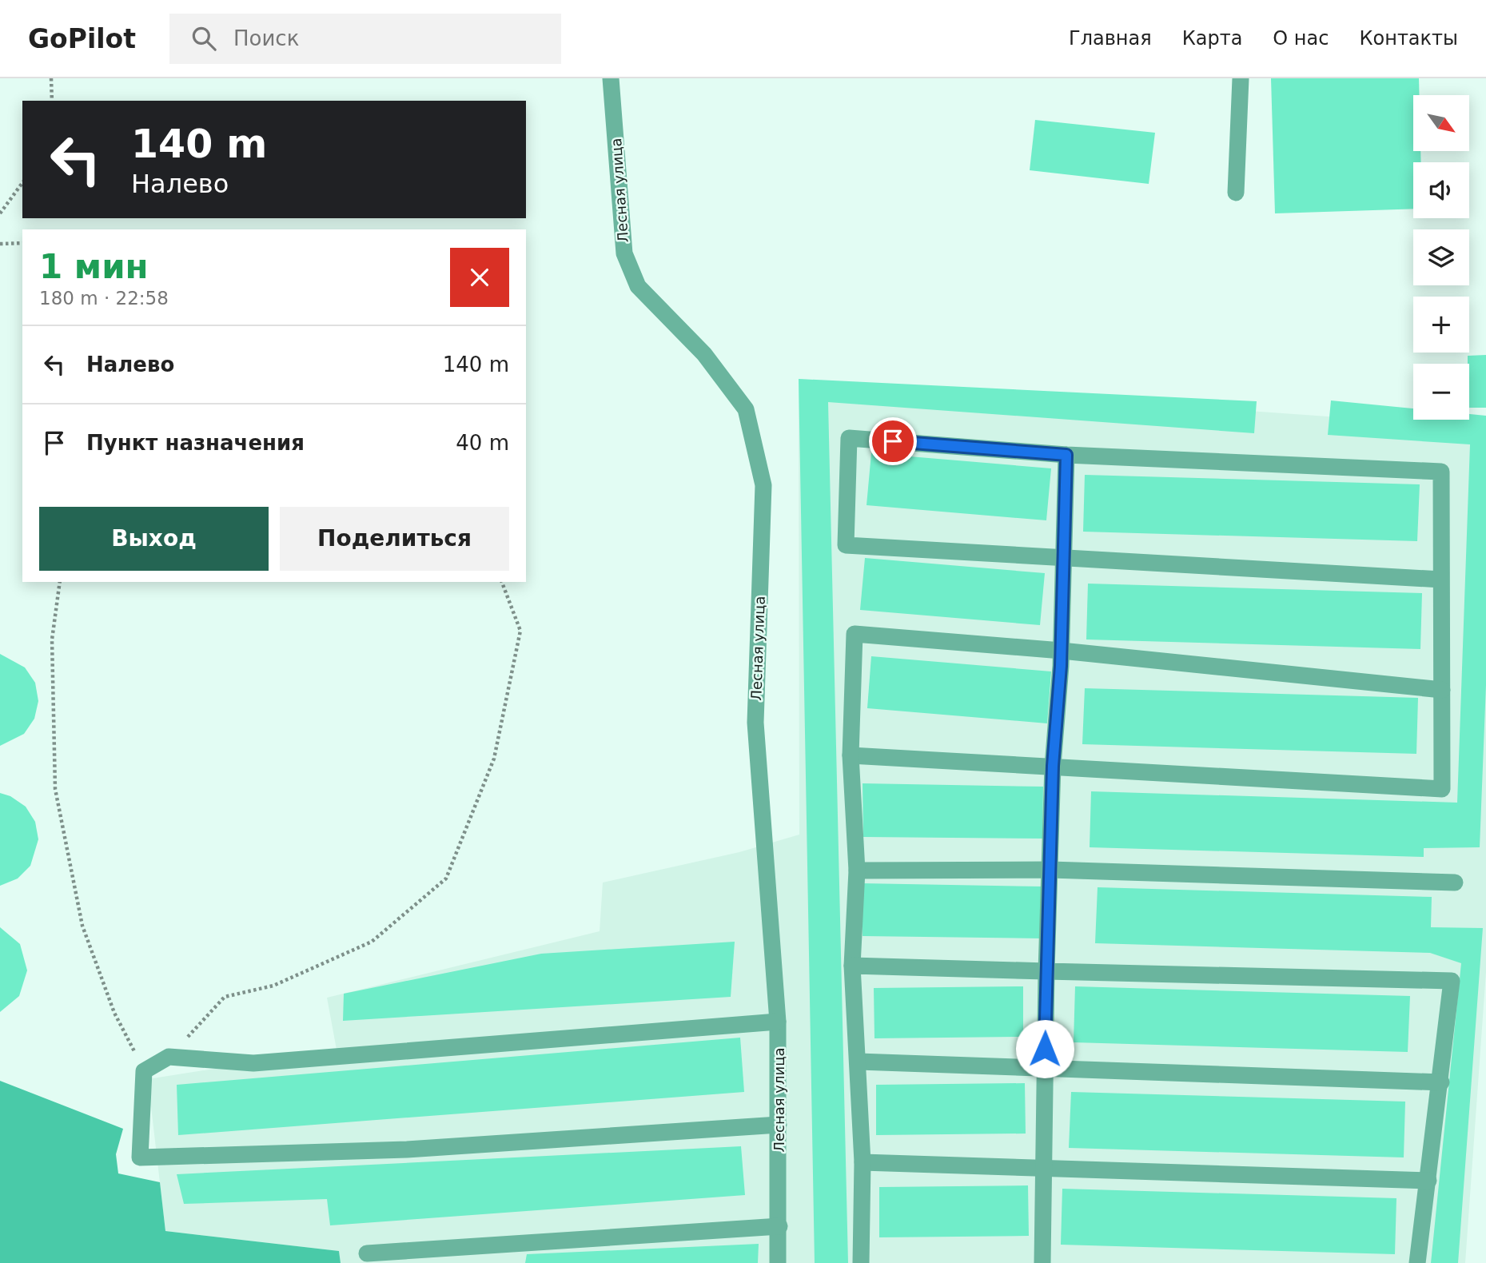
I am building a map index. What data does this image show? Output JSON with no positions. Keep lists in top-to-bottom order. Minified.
{"streets":{"lane":["Лесная улица"]},"north":"bottom right","page":{"header":"GoPilot","search":"Поиск","nav":["Главная","Карта","О нас","Контакты"],"map_buttons":["+","−"],"turn":["140 m","Налево"],"heading":["1 мин","180 m · 22:58"],"list":[{"name":"Налево","value":"140 m"},{"name":"Пункт назначения","value":"40 m"}],"buttons":["Выход","Поделиться"]}}
